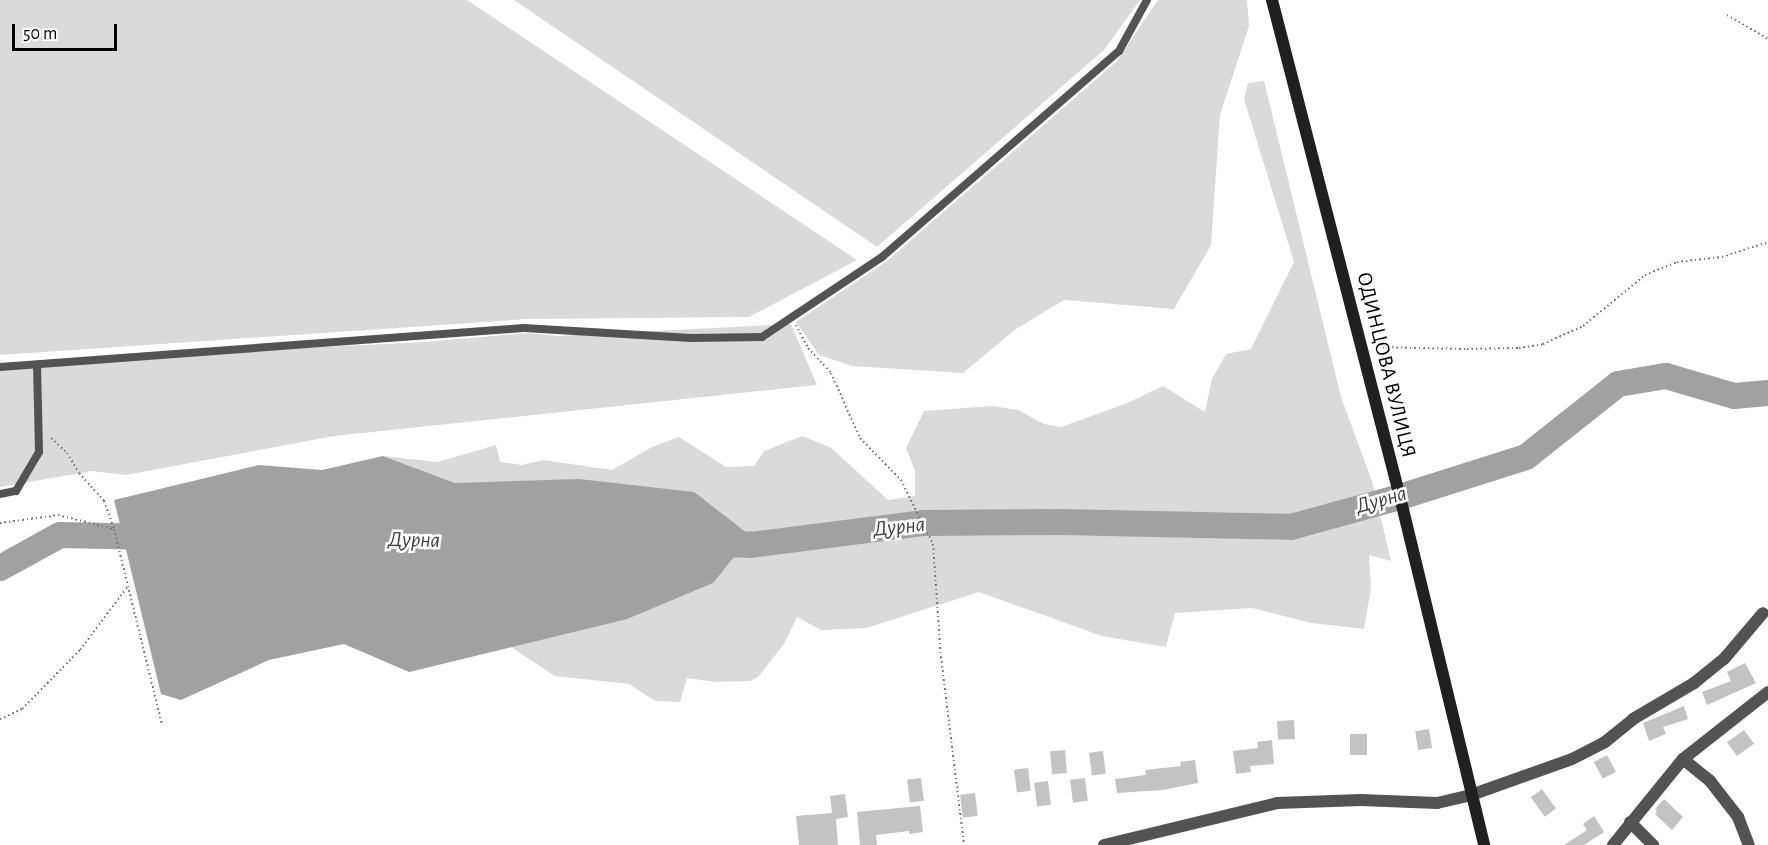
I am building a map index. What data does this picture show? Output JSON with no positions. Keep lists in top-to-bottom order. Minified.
{"streets":{"main road":["ОДИНЦОВА ВУЛИЦЯ"]},"water":["Дурна"],"scale_bar":"50 m"}
